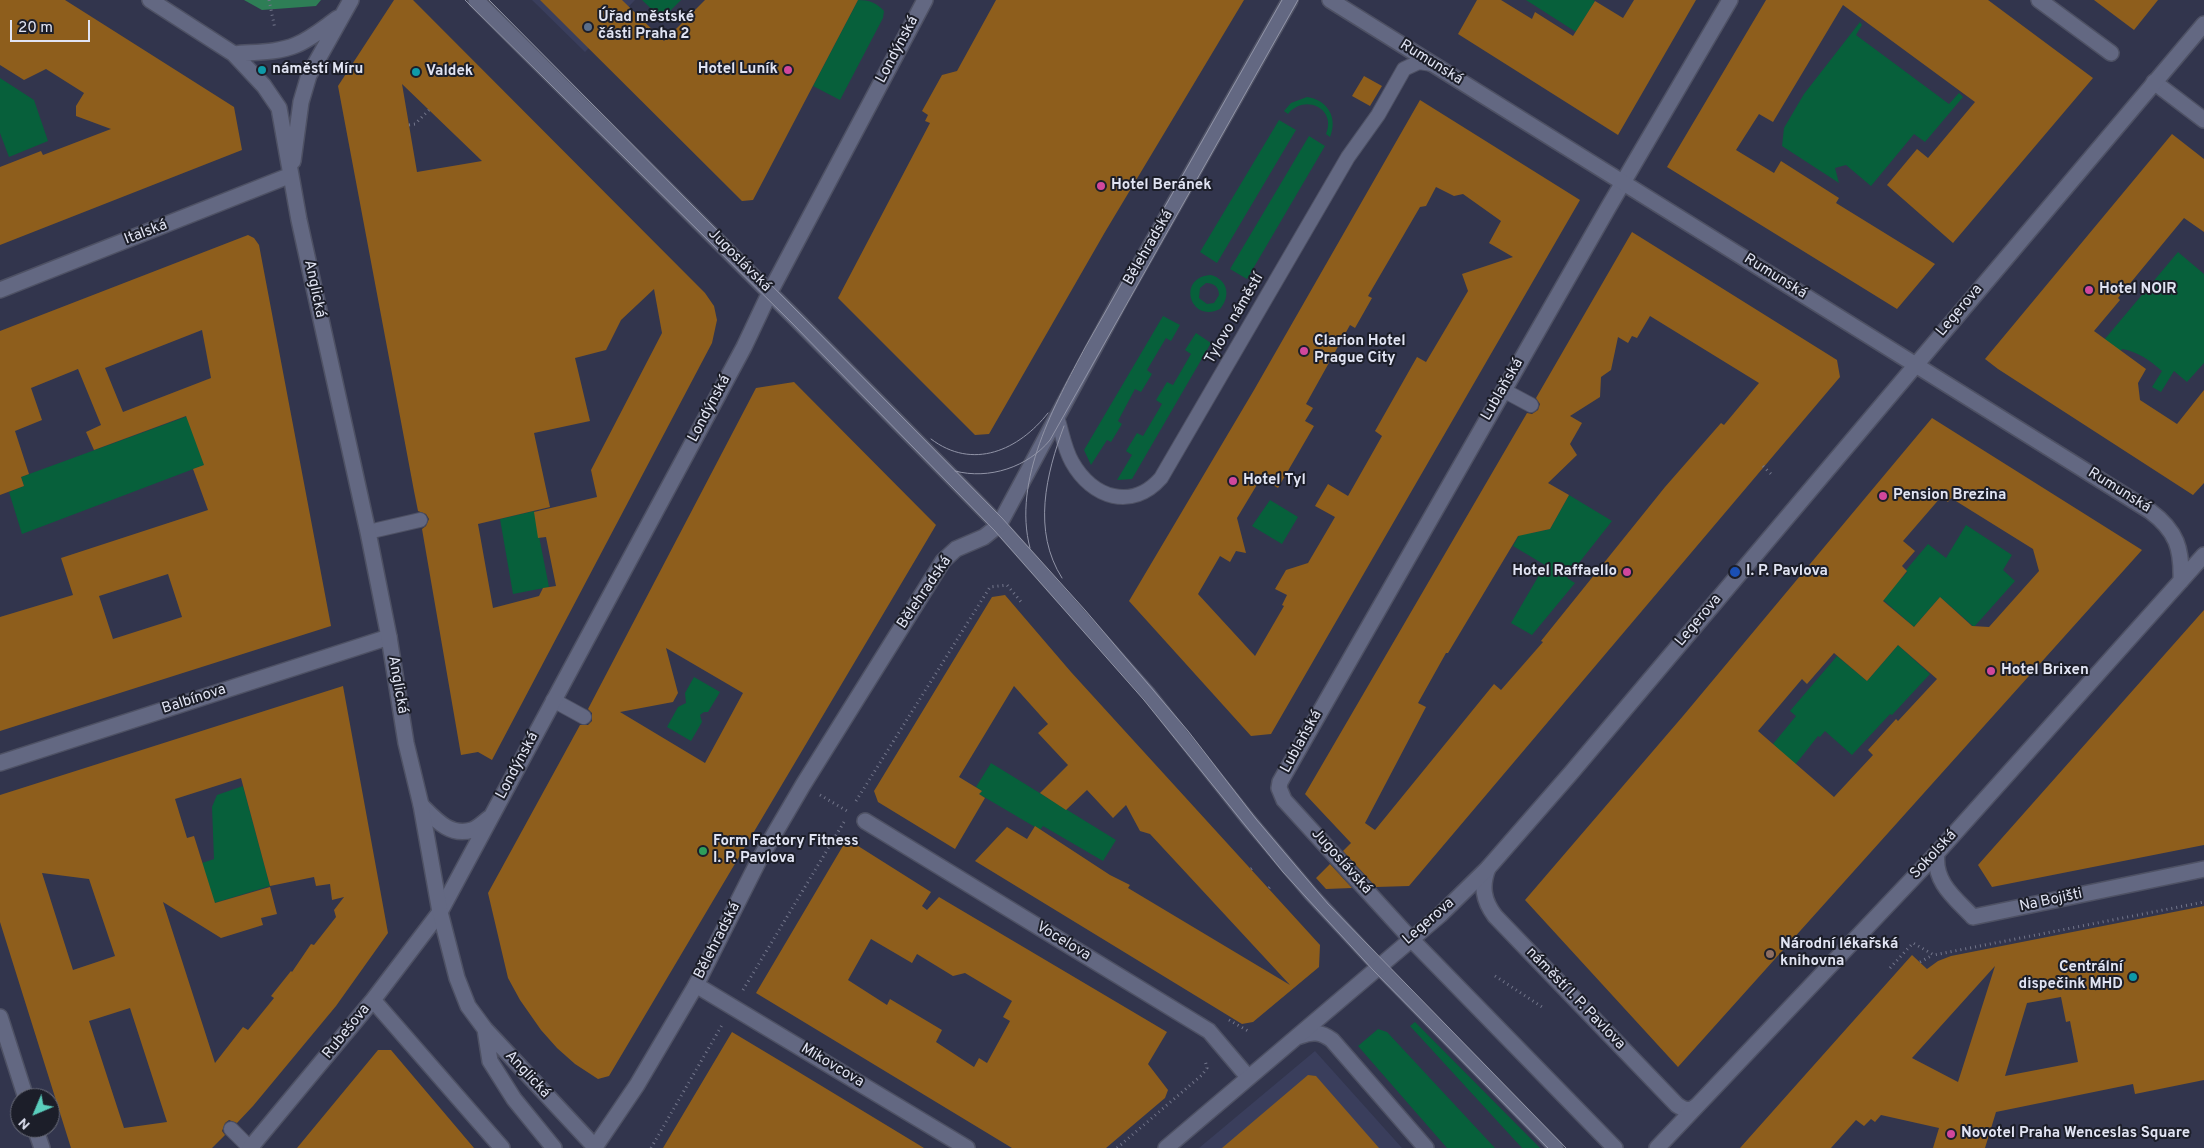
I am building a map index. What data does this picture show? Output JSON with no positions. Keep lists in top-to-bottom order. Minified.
{"streets":{"street":["Londýnská","Rumunská","Italská","Bělehradská","Jugoslávská","Anglická","Legerova","Lublaňská","Balbínova","Sokolská","Na Bojišti","Vocelova","náměstí I. P. Pavlova","Rubešova","Mikovcova"],"lane":["Tylovo náměstí"]},"crossings":[["Londýnská","Jugoslávská"],["Londýnská","Anglická"],["Londýnská","Rubešova"],["Rumunská","Legerova"],["Rumunská","Tylovo náměstí"],["Rumunská","Lublaňská"],["Rumunská","Sokolská"],["Italská","Anglická"],["Bělehradská","Jugoslávská"],["Bělehradská","Anglická"],["Bělehradská","Tylovo náměstí"],["Bělehradská","Mikovcova"],["Jugoslávská","Legerova"],["Jugoslávská","Lublaňská"],["Anglická","Balbínova"],["Anglická","Rubešova"],["Legerova","Vocelova"],["Legerova","náměstí I. P. Pavlova"],["Sokolská","Na Bojišti"],["Sokolská","náměstí I. P. Pavlova"]],"places":["Úřad městské části Praha 2","náměstí Míru","Hotel Luník","Valdek","Hotel Beránek","Hotel NOIR","Clarion Hotel Prague City","Hotel Tyl","Pension Brezina","Hotel Raffaello","I. P. Pavlova","Hotel Brixen","Form Factory Fitness I. P. Pavlova","Národní lékařská knihovna","Centrální dispečink MHD","Novotel Praha Wenceslas Square"],"scale_bar":"20 m","north":"bottom left"}
